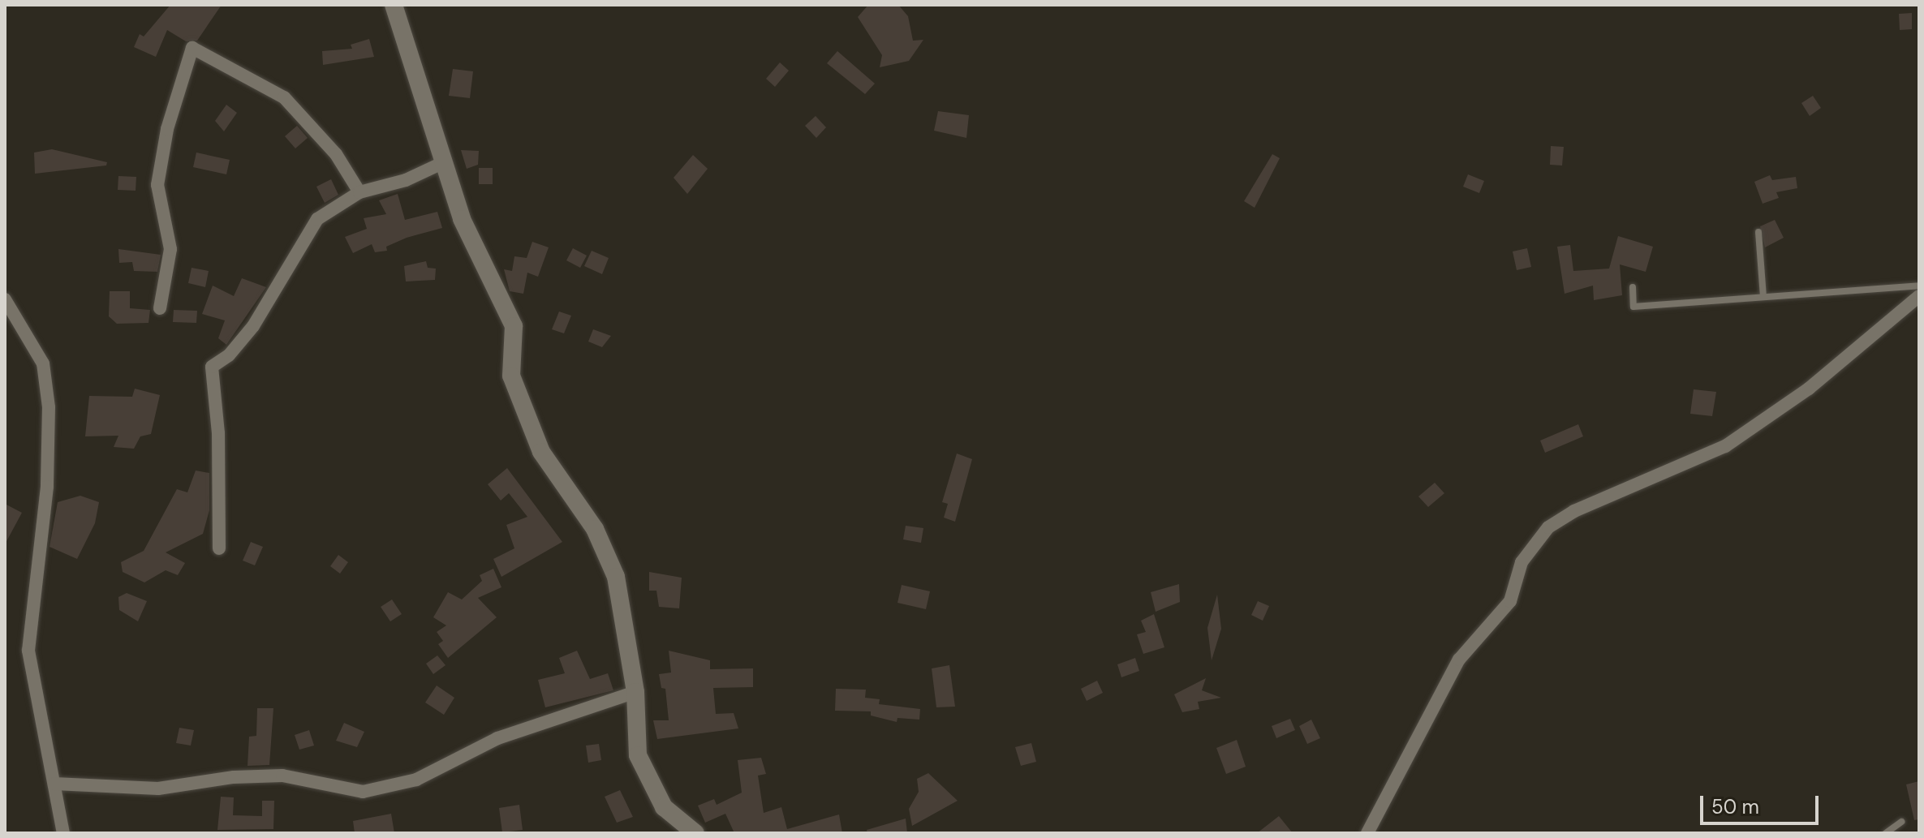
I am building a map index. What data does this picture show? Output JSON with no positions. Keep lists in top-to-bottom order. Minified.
{"scale_bar":"50 m"}
